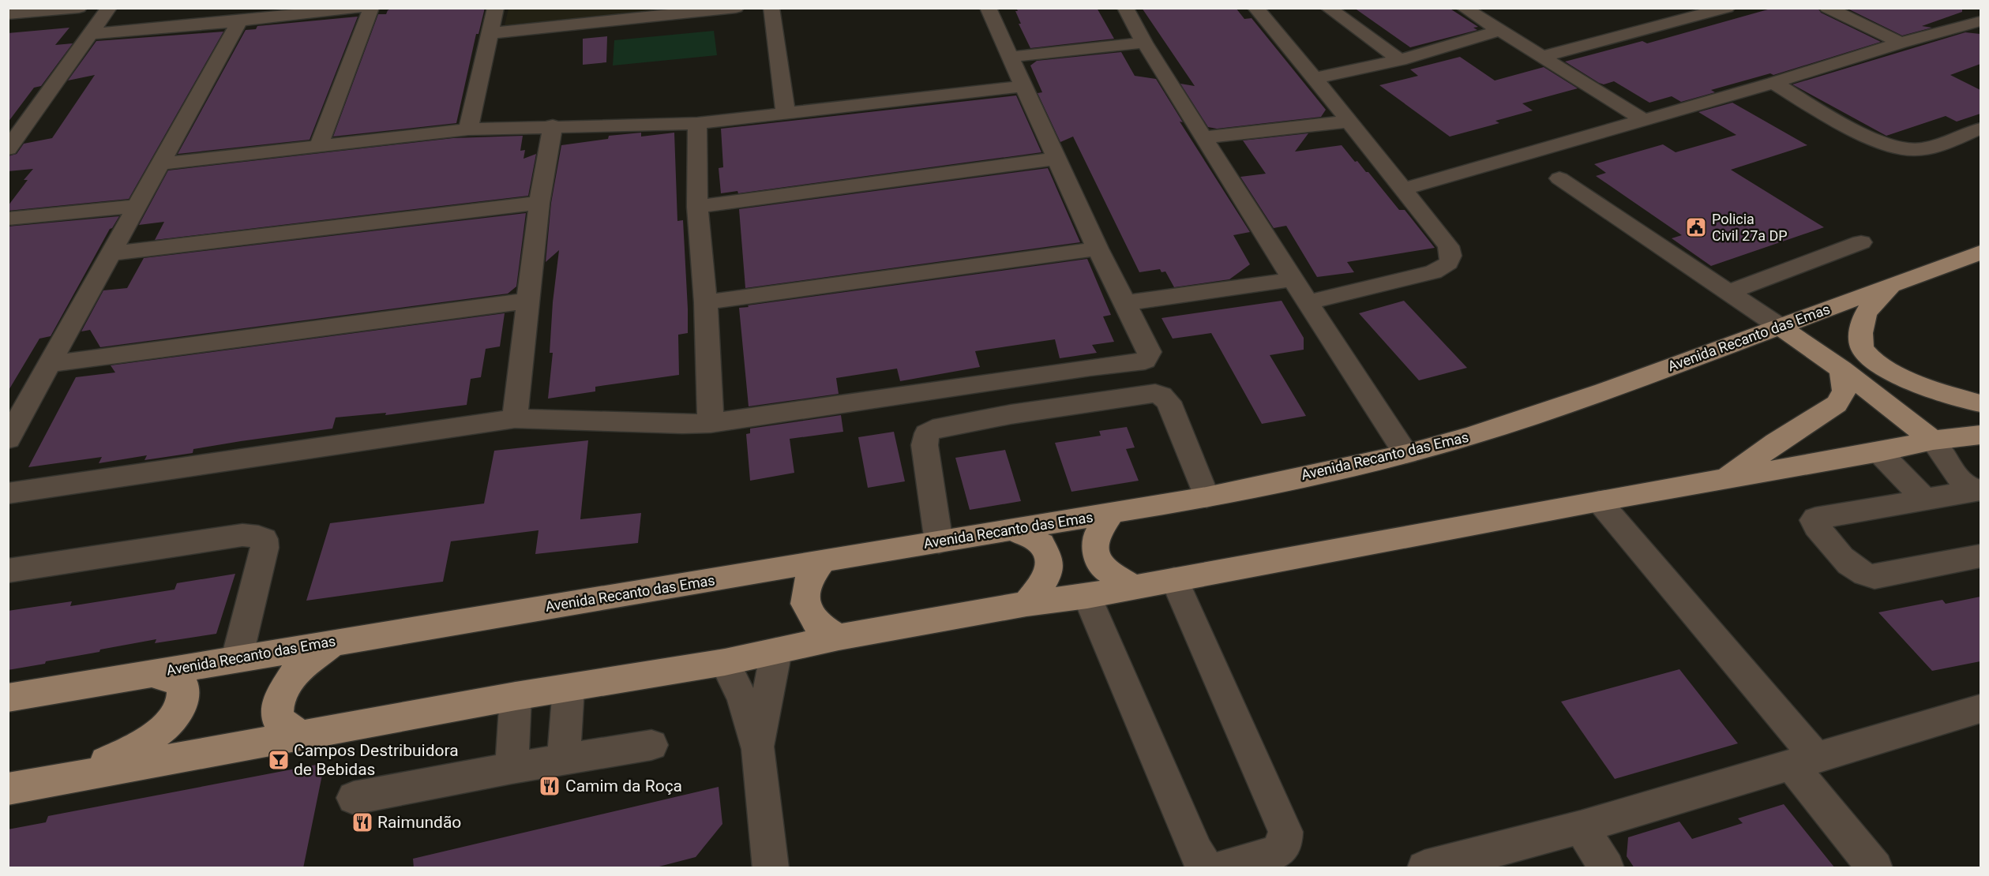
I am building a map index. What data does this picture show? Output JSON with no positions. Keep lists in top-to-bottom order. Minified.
{"streets":{"main road":["Avenida Recanto das Emas"]},"places":{"public building":["Policia Civil 27a DP"],"bar":["Campos Destribuidora de Bebidas"],"restaurant":["Camim da Roça","Raimundão"]}}
